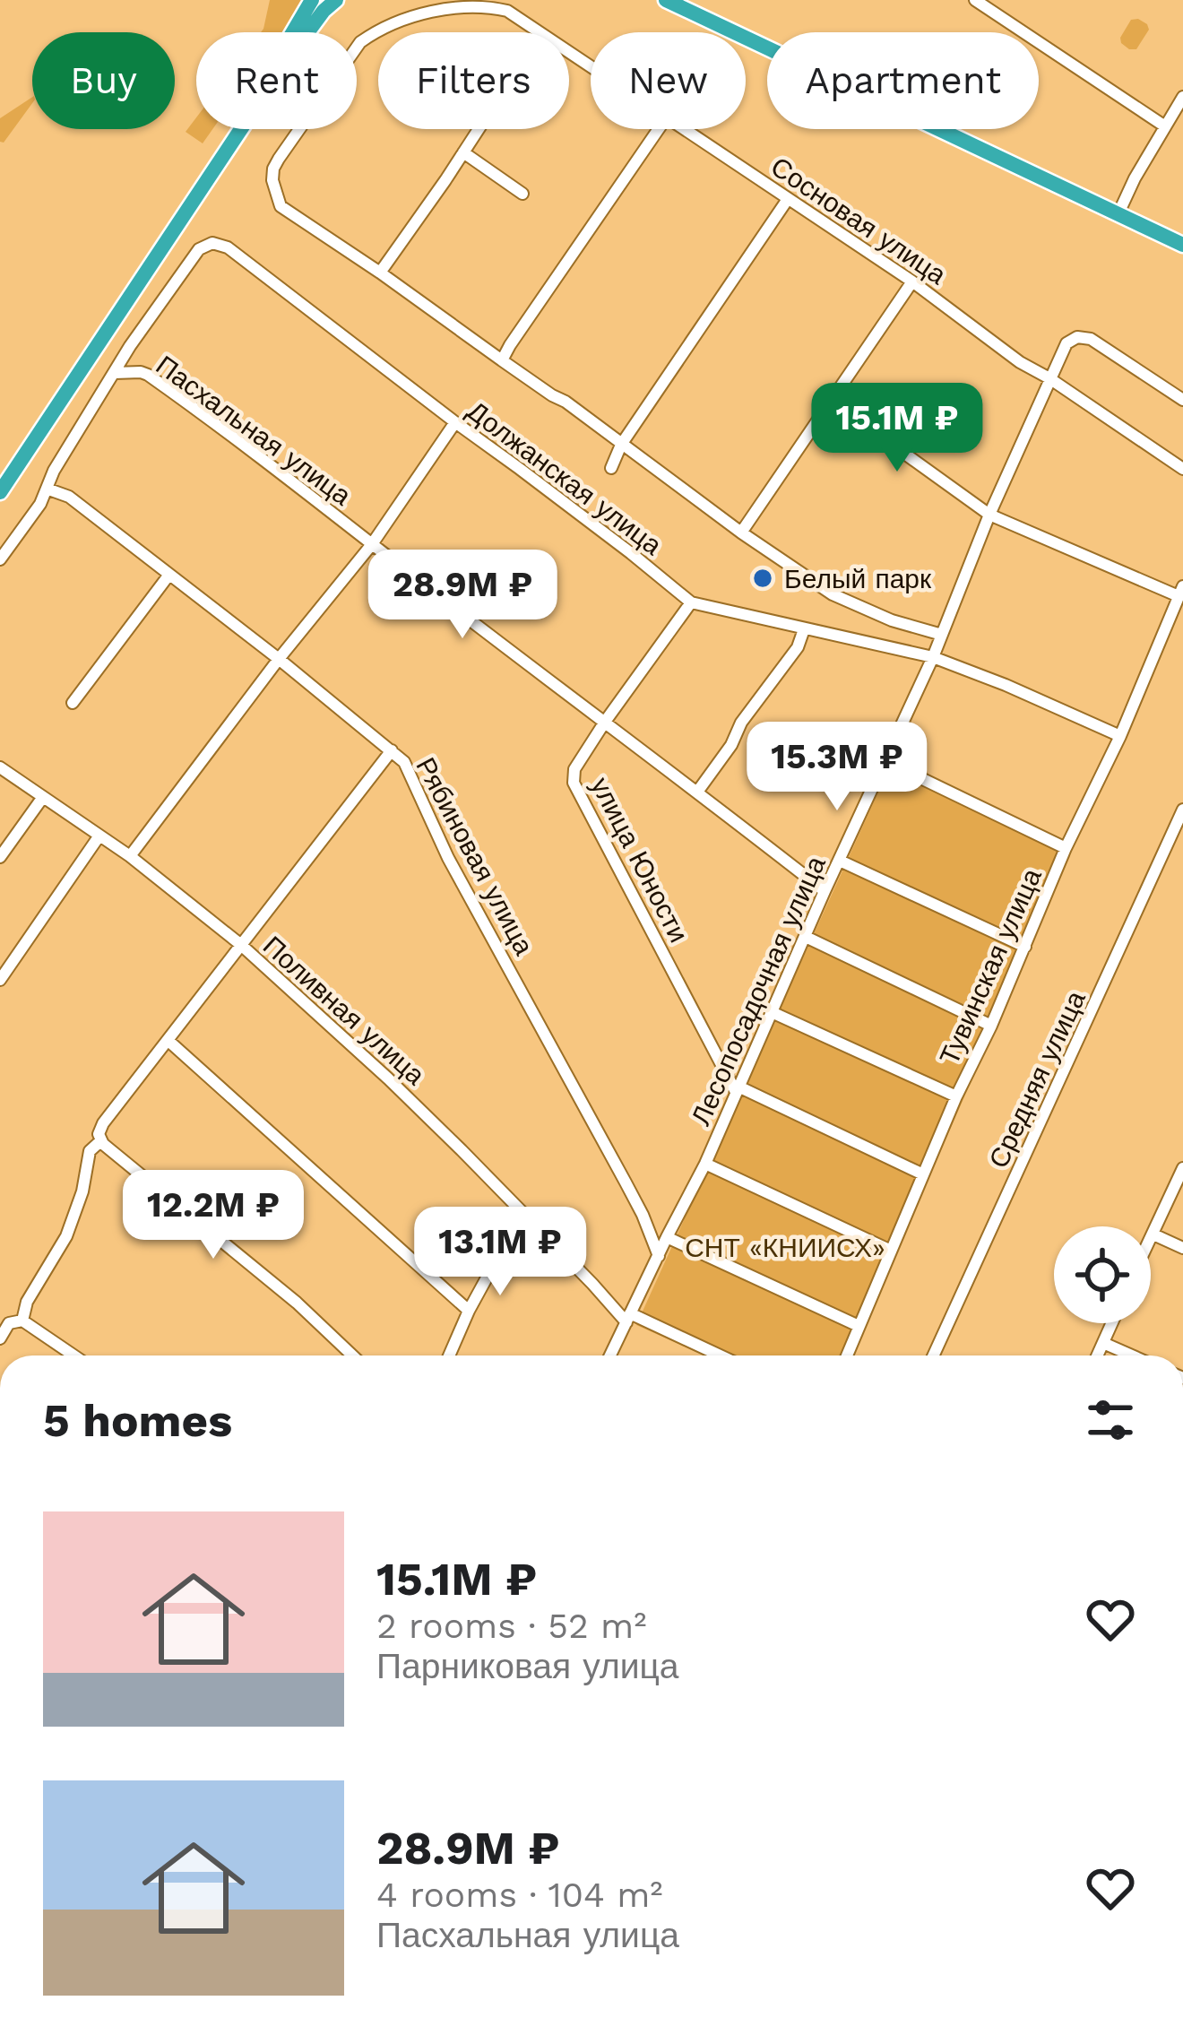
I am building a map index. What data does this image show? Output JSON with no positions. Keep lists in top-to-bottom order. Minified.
{"streets":{"street":["Сосновая улица","Пасхальная улица","Должанская улица","Рябиновая улица","улица Юности","Тувинская улица","Лесопосадочная улица","Поливная улица","Средняя улица"]},"crossings":[["Сосновая улица","Должанская улица"],["Сосновая улица","Лесопосадочная улица"],["Пасхальная улица","Должанская улица"],["Пасхальная улица","улица Юности"],["Пасхальная улица","Лесопосадочная улица"],["Должанская улица","улица Юности"],["Должанская улица","Тувинская улица"],["Должанская улица","Лесопосадочная улица"],["Рябиновая улица","Лесопосадочная улица"],["улица Юности","Лесопосадочная улица"],["Лесопосадочная улица","Поливная улица"]],"parks":["СНТ «КНИИСХ»"],"places":["Белый парк"],"page":{"chip":["Buy","Rent","Filters","New","Apartment"],"price":["15.1M ₽","28.9M ₽","15.3M ₽","12.2M ₽","13.1M ₽"],"heading":"5 homes","list":[{"name":"15.1M ₽","note":"2 rooms · 52 m² · Парниковая улица"},{"name":"28.9M ₽","note":"4 rooms · 104 m² · Пасхальная улица"}]}}
